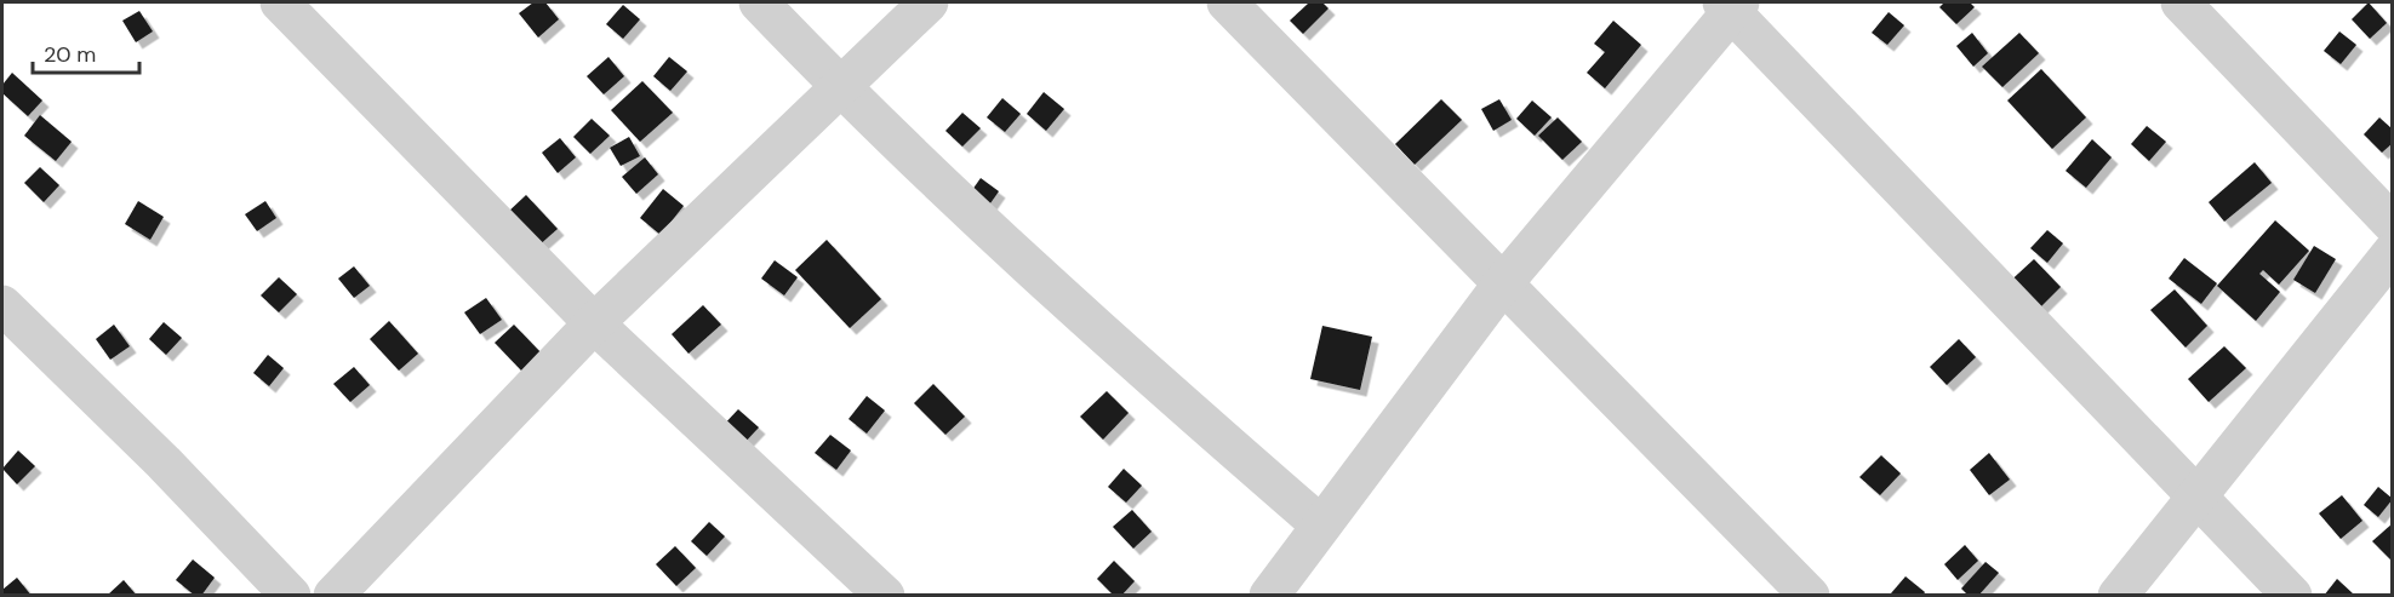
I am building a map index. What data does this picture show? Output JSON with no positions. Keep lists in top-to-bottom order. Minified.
{"scale_bar":"20 m"}
